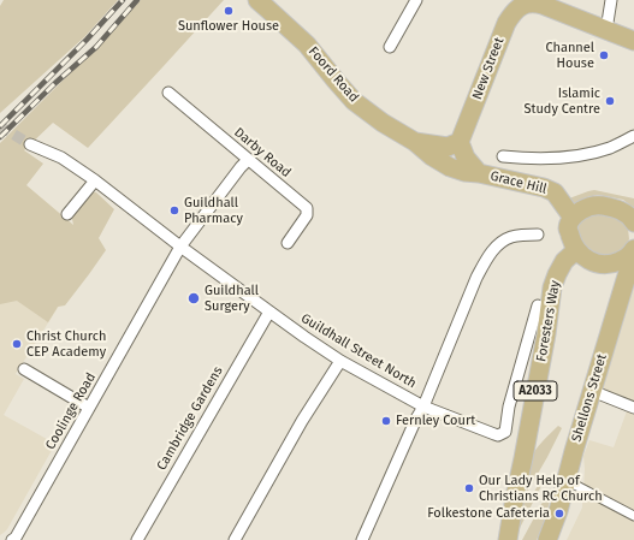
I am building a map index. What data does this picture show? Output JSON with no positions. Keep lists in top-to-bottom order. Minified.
{"streets":{"main road":["New Street","Foord Road","Grace Hill","Foresters Way","A2033","Shellons Street"],"street":["Darby Road","Guildhall Street North","Coolinge Road","Cambridge Gardens"]},"crossings":[["Foord Road","Grace Hill"],["Darby Road","Coolinge Road"],["Guildhall Street North","Coolinge Road"],["Guildhall Street North","Cambridge Gardens"]],"places":["Sunflower House","Channel House","Islamic Study Centre","Guildhall Pharmacy","Guildhall Surgery","Christ Church CEP Academy","Fernley Court","Our Lady Help of Christians RC Church","Folkestone Cafeteria"]}
